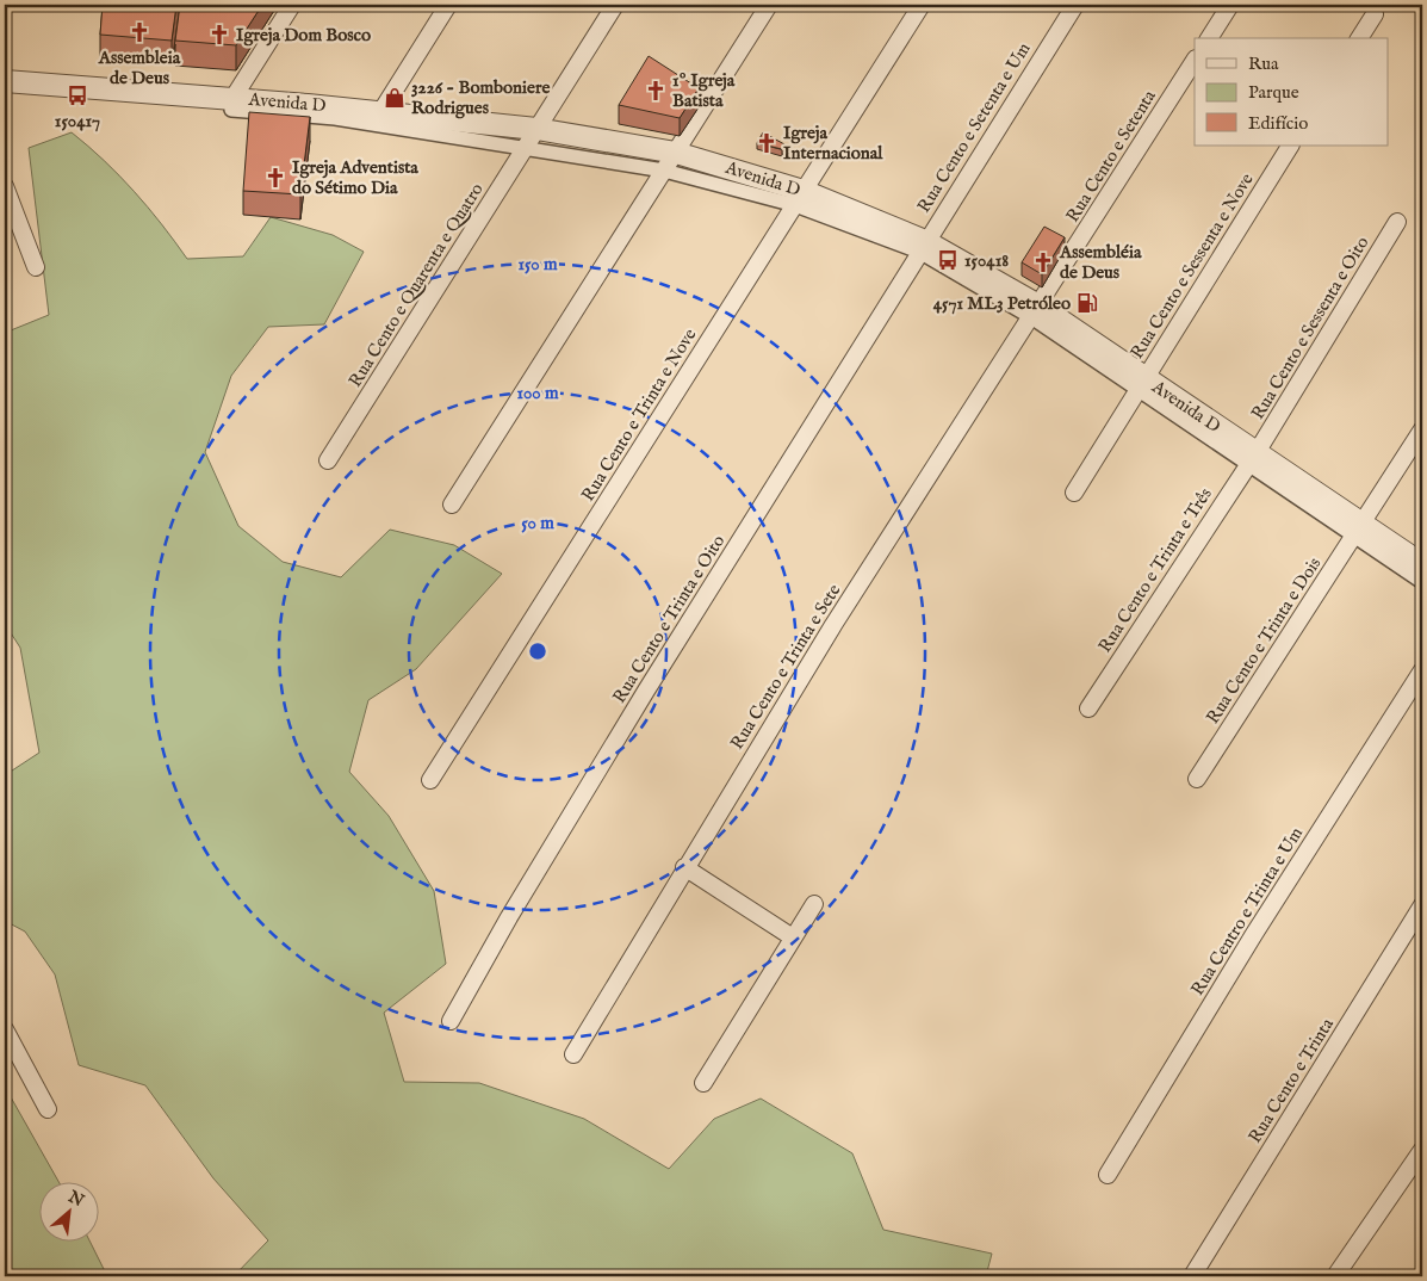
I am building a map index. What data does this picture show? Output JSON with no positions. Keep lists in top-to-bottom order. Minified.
{"streets":{"street":["Avenida D","Rua Cento e Setenta e Um","Rua Cento e Setenta","Rua Cento e Sessenta e Nove","Rua Cento e Quarenta e Quatro","Rua Cento e Sessenta e Oito","Rua Cento e Trinta e Nove","Rua Cento e Trinta e Três","Rua Cento e Trinta e Oito","Rua Cento e Trinta e Dois","Rua Cento e Trinta e Sete","Rua Centro e Trinta e Um","Rua Cento e Trinta"]},"crossings":[["Avenida D","Rua Cento e Setenta e Um"],["Avenida D","Rua Cento e Setenta"],["Avenida D","Rua Cento e Sessenta e Nove"],["Avenida D","Rua Cento e Quarenta e Quatro"],["Avenida D","Rua Cento e Sessenta e Oito"],["Avenida D","Rua Cento e Trinta e Nove"],["Avenida D","Rua Cento e Trinta e Três"],["Avenida D","Rua Cento e Trinta e Oito"],["Avenida D","Rua Cento e Trinta e Dois"],["Avenida D","Rua Cento e Trinta e Sete"],["Rua Cento e Setenta e Um","Rua Cento e Trinta e Oito"],["Rua Cento e Setenta","Rua Cento e Trinta e Sete"],["Rua Cento e Sessenta e Oito","Rua Cento e Trinta e Três"]],"places":{"church":["Assembleia de Deus","Igreja Dom Bosco","1º Igreja Batista","Igreja Internacional","Igreja Adventista do Sétimo Dia","Assembléia de Deus"],"bus stop":["150417","150418"],"shop":["3226 - Bomboniere Rodrigues"],"fuel station":["4571 ML3 Petróleo"]},"legend":["Rua","Parque","Edifício"],"north":"top right","rings":["150 m","100 m","50 m"]}
